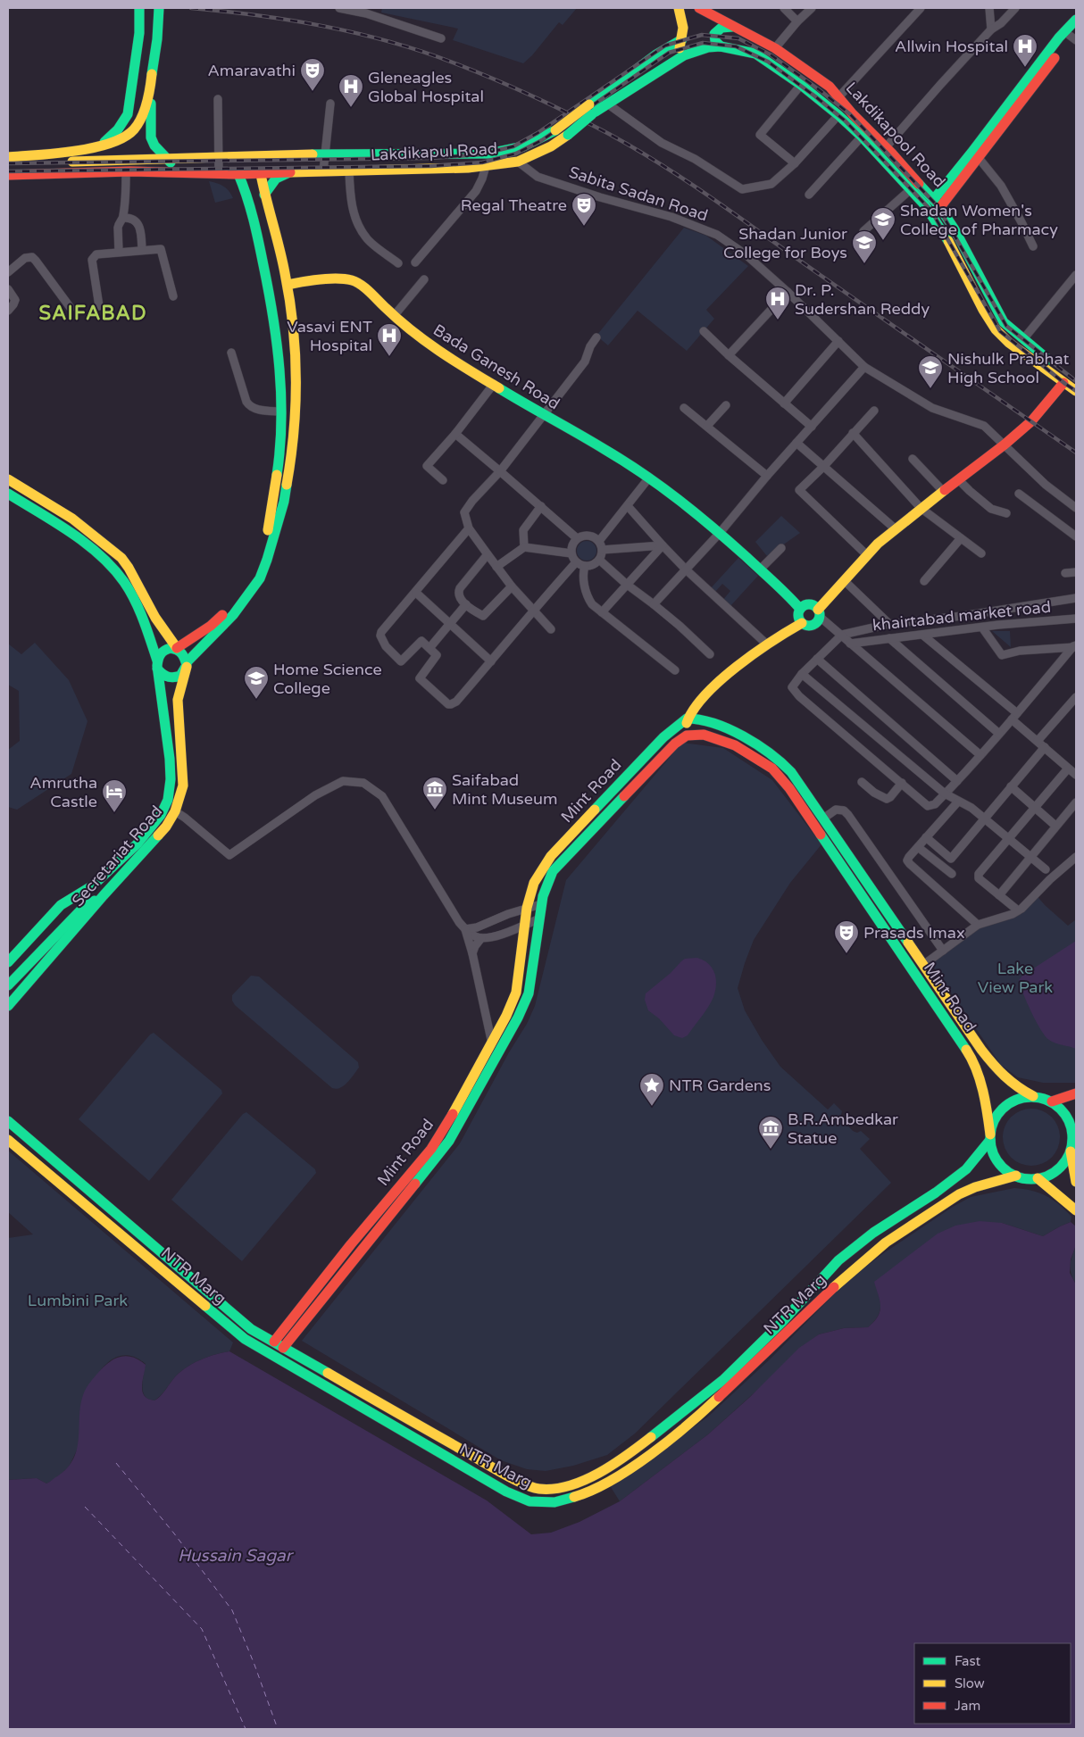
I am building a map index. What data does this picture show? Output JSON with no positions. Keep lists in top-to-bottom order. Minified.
{"streets":{"main road":["Lakdikapool Road","Lakdikapul Road","Bada Ganesh Road","Mint Road","Secretariat Road","NTR Marg"],"street":["Sabita Sadan Road","khairtabad market road"]},"crossings":[["Lakdikapool Road","Lakdikapul Road"],["Lakdikapul Road","Sabita Sadan Road"],["Mint Road","NTR Marg"]],"districts":["SAIFABAD"],"water":["Hussain Sagar"],"parks":["Lake View Park","Lumbini Park"],"places":{"hospital":["Allwin Hospital","Gleneagles Global Hospital","Dr. P. Sudershan Reddy","Vasavi ENT Hospital"],"theatre":["Amaravathi","Regal Theatre","Prasads Imax"],"school or university":["Shadan Women's College of Pharmacy","Shadan Junior College for Boys","Nishulk Prabhat High School","Home Science College"],"museum":["Saifabad Mint Museum","B.R.Ambedkar Statue"],"hotel":["Amrutha Castle"],"place":["NTR Gardens"]},"legend":["Fast","Slow","Jam"]}
